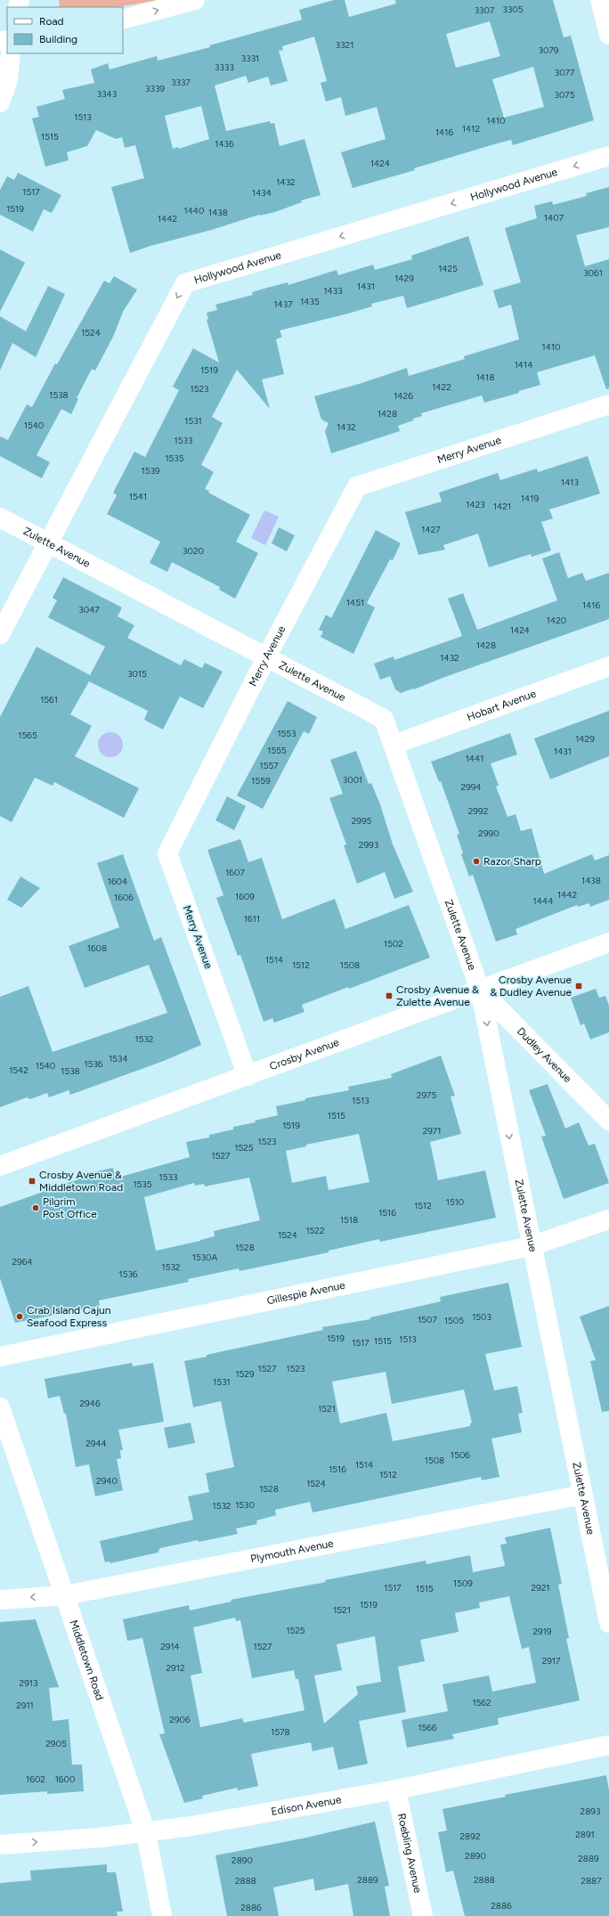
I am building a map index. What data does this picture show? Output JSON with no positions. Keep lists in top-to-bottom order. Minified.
{"streets":{"street":["Hollywood Avenue","Merry Avenue","Zulette Avenue","Hobart Avenue","Crosby Avenue","Dudley Avenue","Gillespie Avenue","Plymouth Avenue","Middletown Road","Edison Avenue","Roebling Avenue"]},"crossings":[["Hollywood Avenue","Zulette Avenue"],["Merry Avenue","Zulette Avenue"],["Merry Avenue","Crosby Avenue"],["Zulette Avenue","Hobart Avenue"],["Zulette Avenue","Crosby Avenue"],["Zulette Avenue","Dudley Avenue"],["Zulette Avenue","Gillespie Avenue"],["Zulette Avenue","Plymouth Avenue"],["Crosby Avenue","Dudley Avenue"],["Plymouth Avenue","Middletown Road"],["Middletown Road","Edison Avenue"],["Edison Avenue","Roebling Avenue"]],"one_way":["Hollywood Avenue"],"places":{"other":["Razor Sharp","Pilgrim Post Office","Crab Island Cajun Seafood Express"],"transit":["Crosby Avenue & Dudley Avenue","Crosby Avenue & Zulette Avenue","Crosby Avenue & Middletown Road"]},"house_numbers":["3305","3307","3321","3079","3331","3333","3077","3337","3339","3343","3075","1513","1410","1412","1416","1515","1436","1424","1432","1517","1434","1519","1440","1438","1407","1442","1425","3061","1429","1431","1433","1435","1437","1524","1410","1414","1519","1418","1422","1523","1538","1426","1428","1531","1540","1432","1533","1535","1539","1413","1541","1419","1423","1421","1427","3020","1451","1416","3047","1420","1424","1428","1432","3015","1561","1553","1565","1429","1555","1431","1441","1557","3001","1559","2994","2992","2995","2990","2993","1607","1438","1604","1442","1609","1606","1444","1611","1502","1608","1514","1512","1508","1532","1534","1536","1540","1542","1538","2975","1513","1515","1519","2971","1523","1525","1527","1533","1535","1510","1512","1516","1518","1522","1524","1528","1530A","2964","1532","1536","1503","1507","1505","1519","1513","1515","1517","1527","1523","1529","1531","2946","1521","2944","1506","1508","1514","1516","1512","2940","1524","1528","1530","1532","1509","1517","2921","1515","1519","1521","1525","2919","2914","1527","2917","2912","2913","1562","2911","2906","1566","1578","2905","1602","1600","2893","2891","2892","2890","2889","2890","2889","2888","2888","2887","2886","2886"],"legend":["Road","Building"]}
